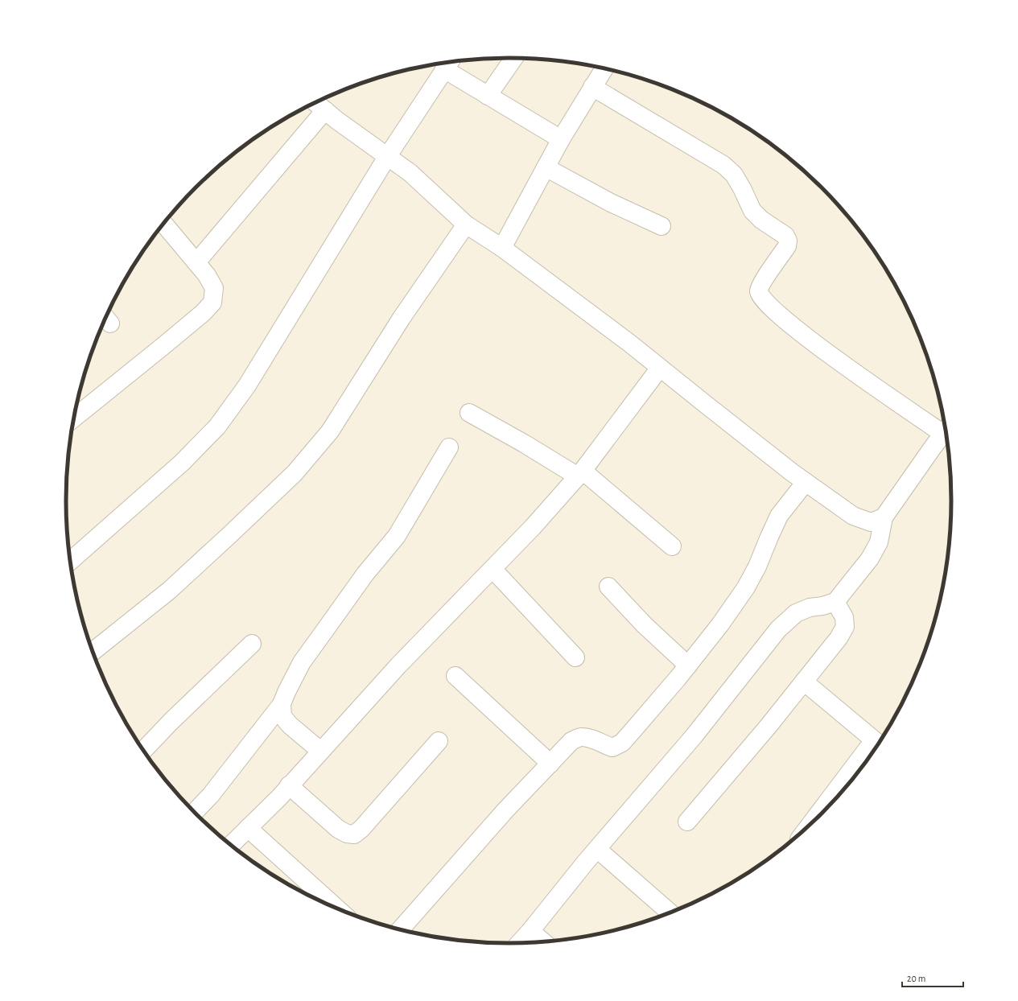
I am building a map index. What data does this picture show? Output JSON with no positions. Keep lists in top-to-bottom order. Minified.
{"scale_bar":"20 m"}
